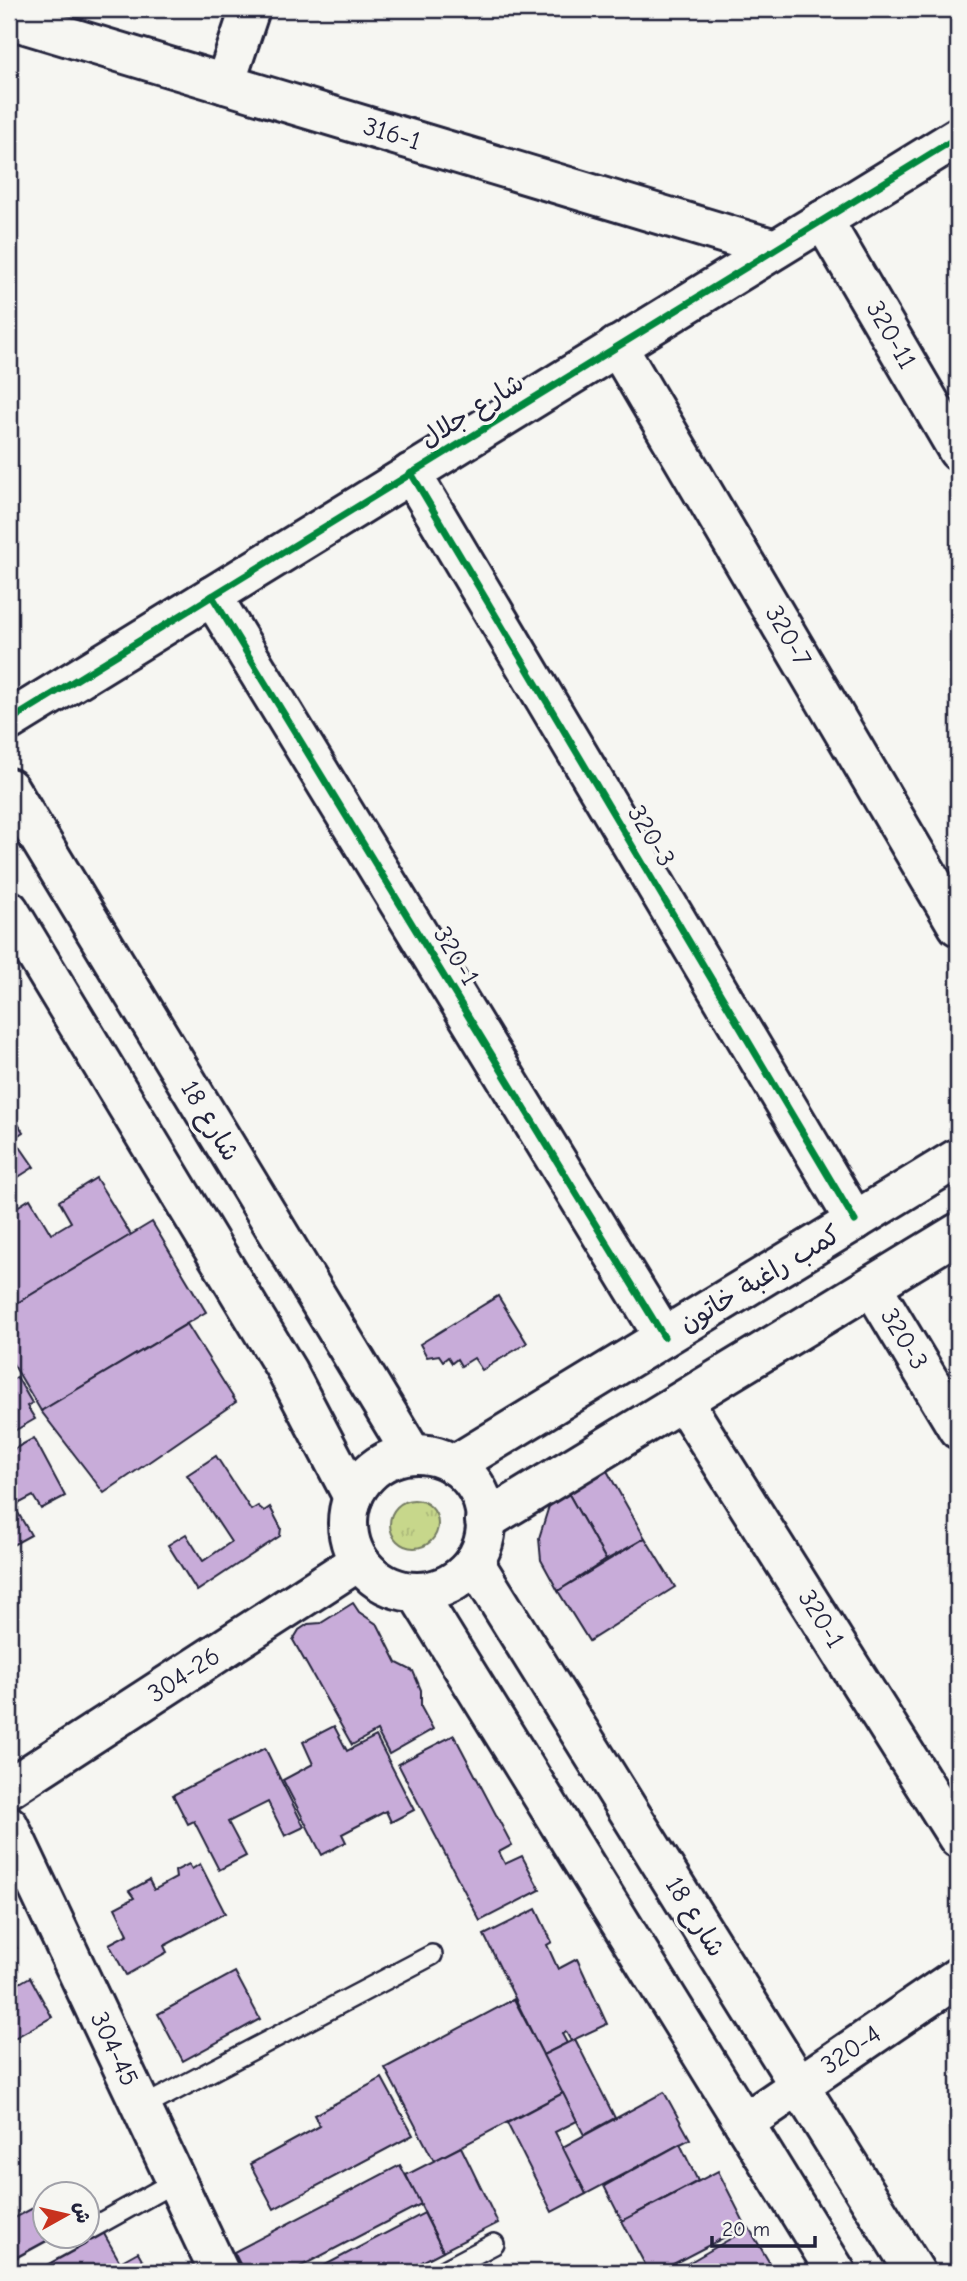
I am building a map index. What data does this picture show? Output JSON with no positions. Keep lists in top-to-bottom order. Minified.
{"streets":{"street":["316-1","320-11","شارع جلال","320-7","320-3","320-1","شارع 18","كمب راغبة خاتون","304-26","304-45","320-4"]},"crossings":[["316-1","شارع جلال"],["320-11","شارع جلال"],["شارع جلال","320-7"],["شارع جلال","320-3"],["شارع جلال","320-1"],["320-3","كمب راغبة خاتون"],["320-1","كمب راغبة خاتون"],["شارع 18","كمب راغبة خاتون"],["شارع 18","304-26"],["شارع 18","320-4"],["كمب راغبة خاتون","304-26"]],"scale_bar":"20 m","north":"right"}
